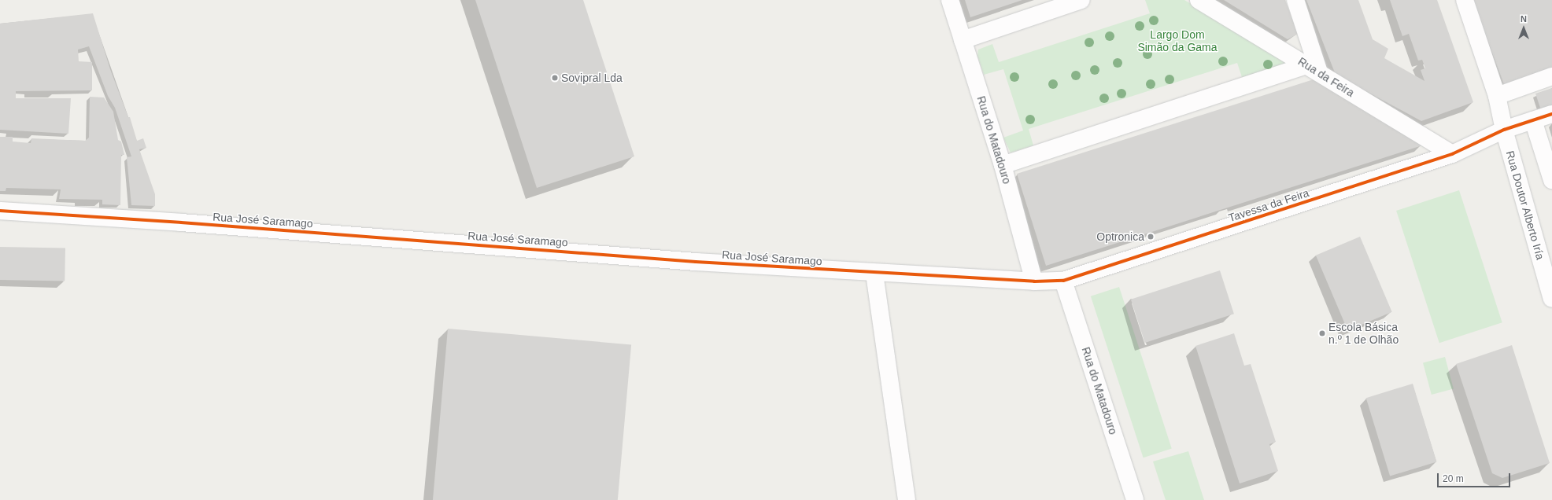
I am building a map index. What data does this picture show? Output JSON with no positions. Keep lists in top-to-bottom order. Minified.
{"streets":{"street":["Rua da Feira","Rua do Matadouro","Tavessa da Feira","Rua Doutor Alberto Iría","Rua José Saramago"]},"crossings":[["Rua da Feira","Tavessa da Feira"],["Rua do Matadouro","Tavessa da Feira"],["Rua do Matadouro","Rua José Saramago"],["Tavessa da Feira","Rua Doutor Alberto Iría"],["Tavessa da Feira","Rua José Saramago"]],"parks":["Largo Dom Simão da Gama"],"places":["Sovipral Lda","Optronica","Escola Básica n.º 1 de Olhão"],"scale_bar":"20 m","north":"top"}
